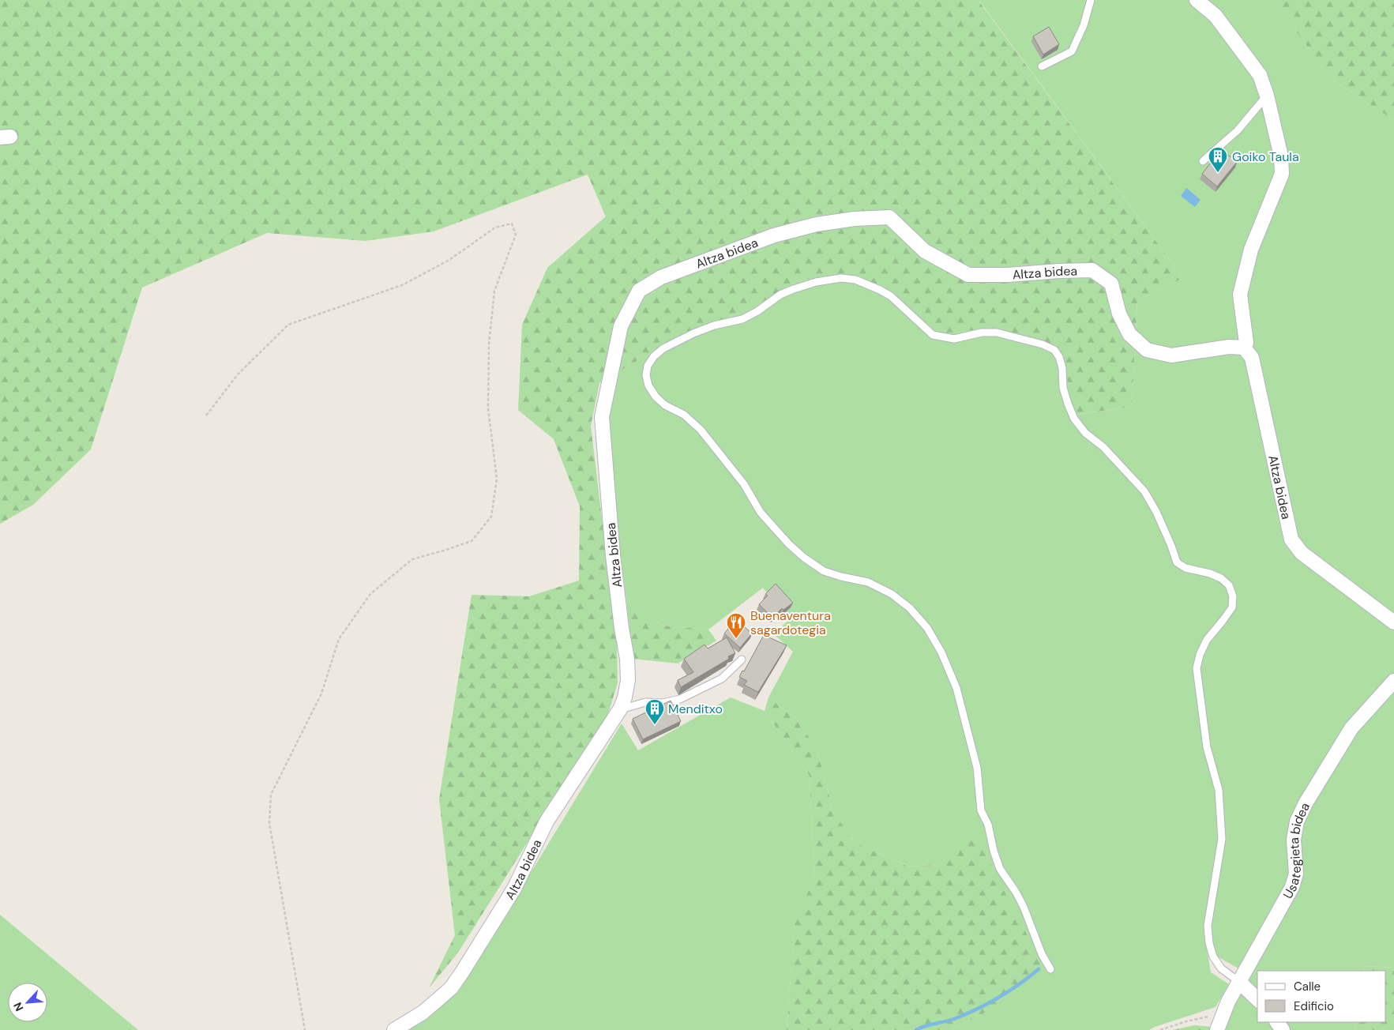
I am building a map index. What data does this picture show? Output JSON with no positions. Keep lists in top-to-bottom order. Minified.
{"streets":{"street":["Altza bidea","Usategieta bidea"]},"places":{"building":["Goiko Taula","Menditxo"],"restaurant":["Buenaventura sagardotegia"]},"legend":["Calle","Edificio"],"north":"bottom left"}
